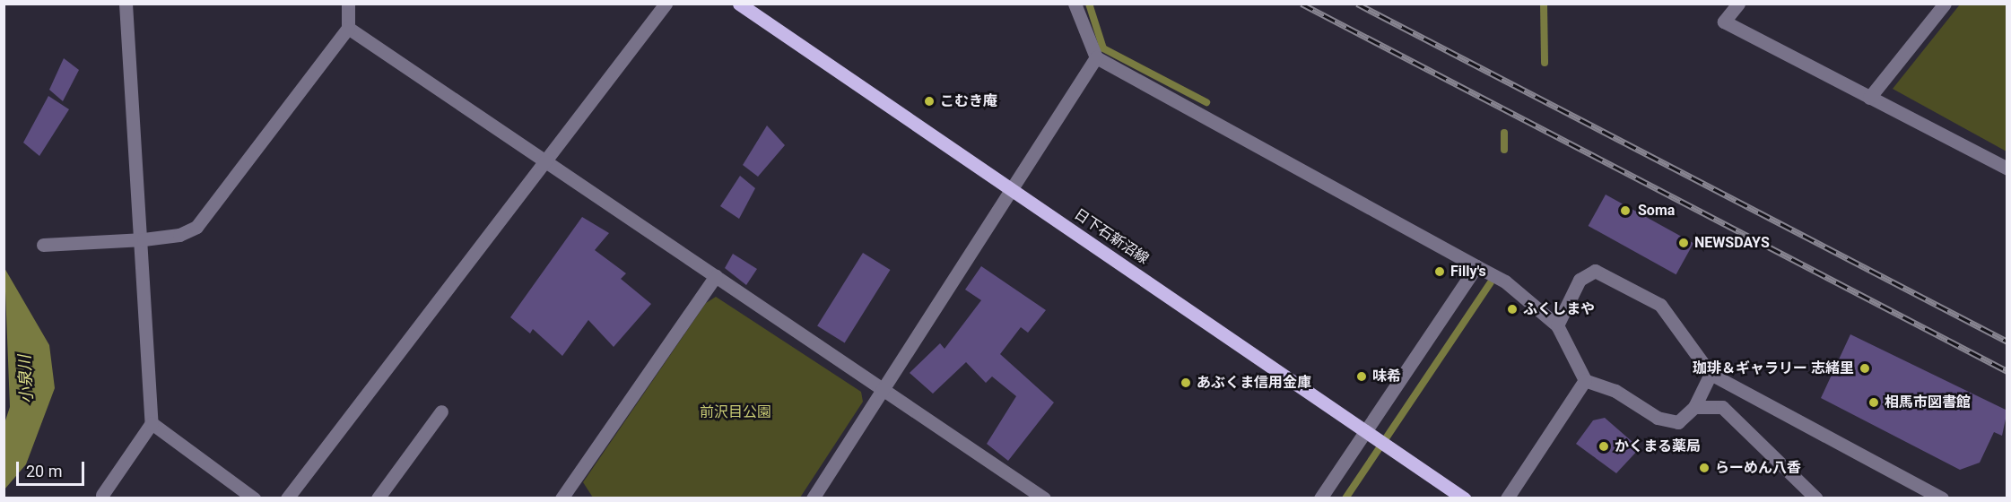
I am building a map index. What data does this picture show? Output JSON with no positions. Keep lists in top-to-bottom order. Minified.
{"streets":{"main road":["日下石新沼線"]},"water":["小泉川"],"parks":["前沢目公園"],"places":["こむき庵","Soma","NEWSDAYS","Filly's","ふくしまや","珈琲＆ギャラリー 志緒里","味希","あぶくま信用金庫","相馬市図書館","かくまる薬局","らーめん八香"],"scale_bar":"20 m"}
